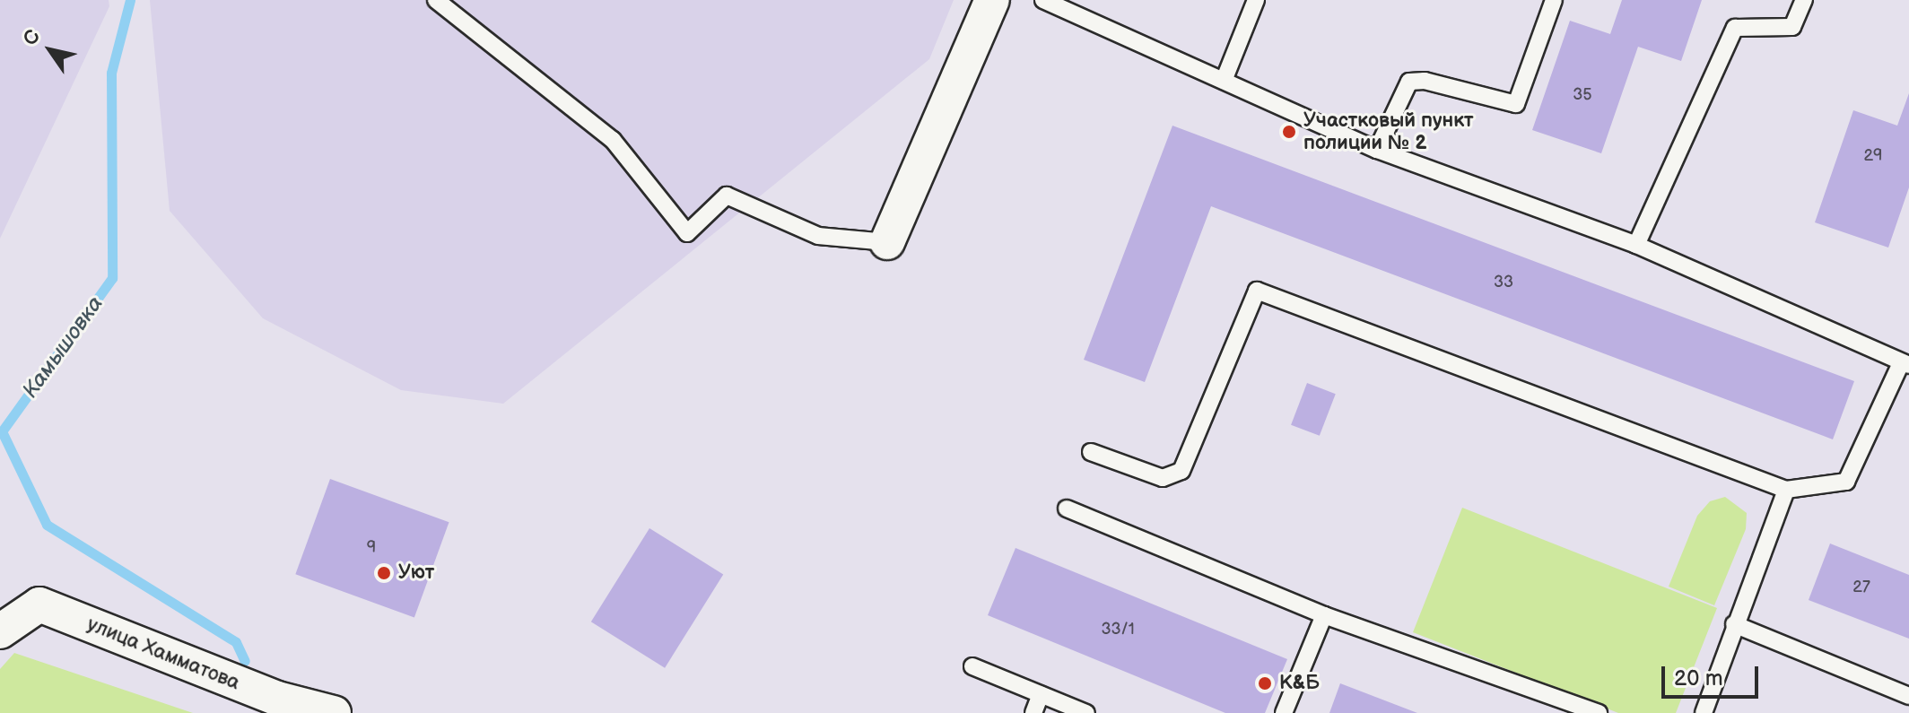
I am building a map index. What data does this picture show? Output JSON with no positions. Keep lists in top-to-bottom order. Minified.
{"streets":{"street":["улица Хамматова"]},"water":["Камышовка"],"places":["Участковый пункт полиции № 2","Уют","К&Б"],"house_numbers":["35","29","33","9","27","33/1"],"scale_bar":"20 m","north":"top left"}
